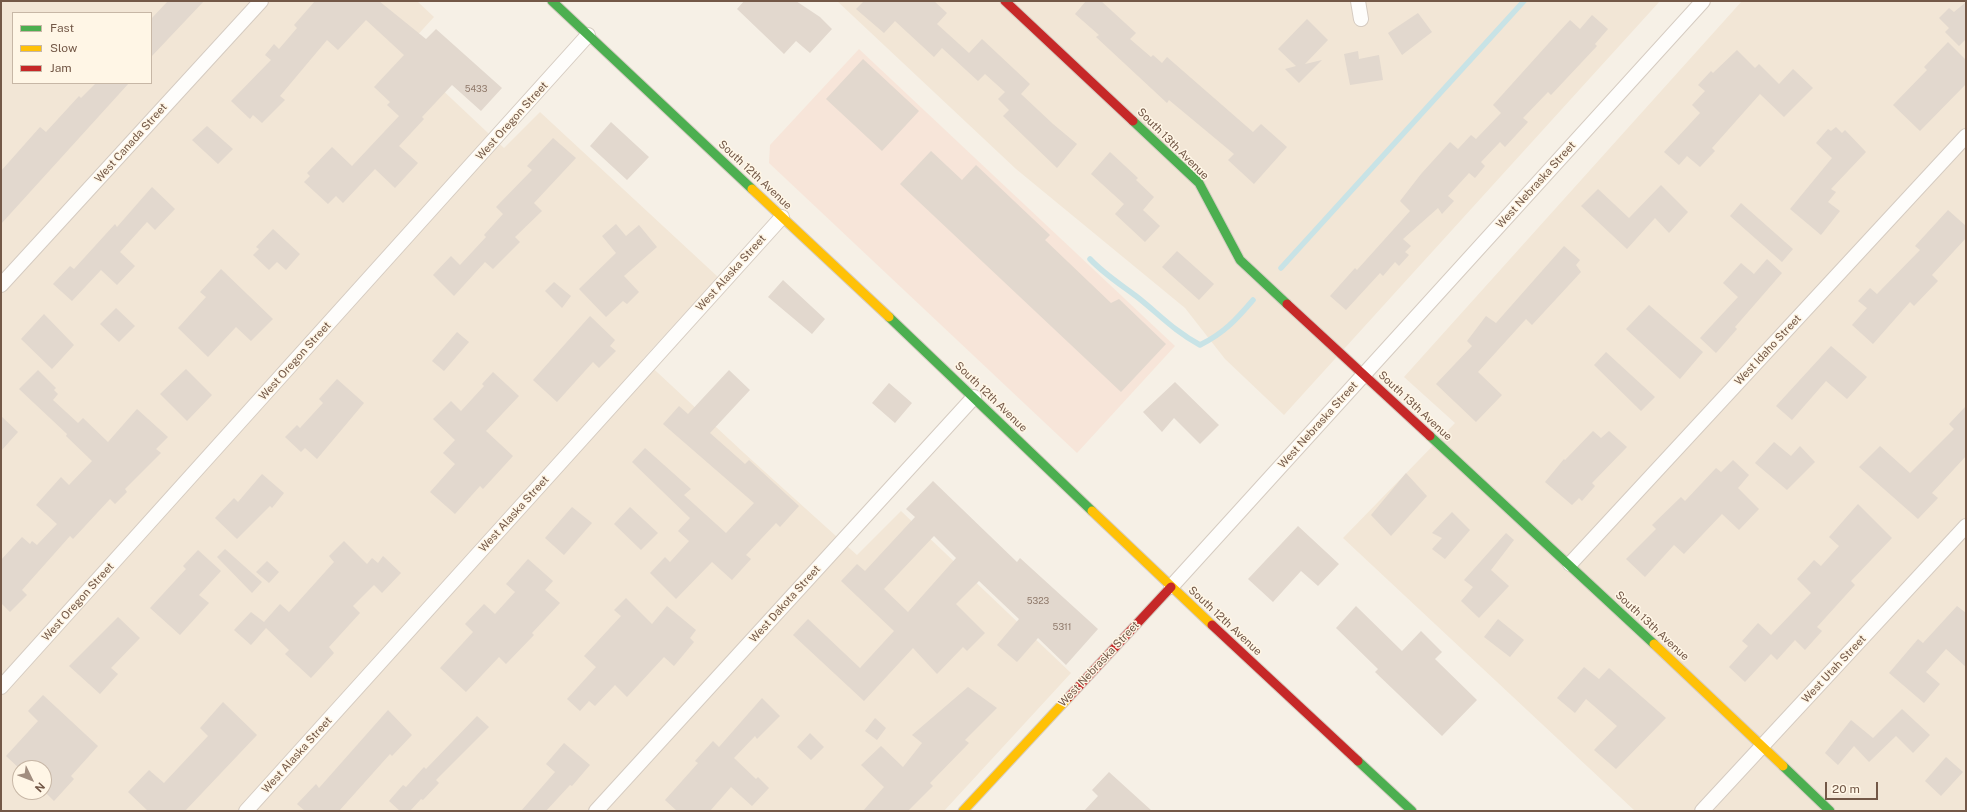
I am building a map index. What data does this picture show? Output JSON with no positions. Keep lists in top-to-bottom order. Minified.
{"streets":{"street":["West Oregon Street","West Canada Street","South 13th Avenue","South 12th Avenue","West Nebraska Street","West Alaska Street","West Idaho Street","West Dakota Street","West Utah Street"]},"crossings":[["West Oregon Street","South 12th Avenue"],["South 13th Avenue","West Nebraska Street"],["South 13th Avenue","West Idaho Street"],["South 13th Avenue","West Utah Street"],["South 12th Avenue","West Nebraska Street"],["South 12th Avenue","West Alaska Street"],["South 12th Avenue","West Dakota Street"]],"house_numbers":["5433","5323","5311"],"legend":["Fast","Slow","Jam"],"scale_bar":"20 m","north":"bottom right"}
